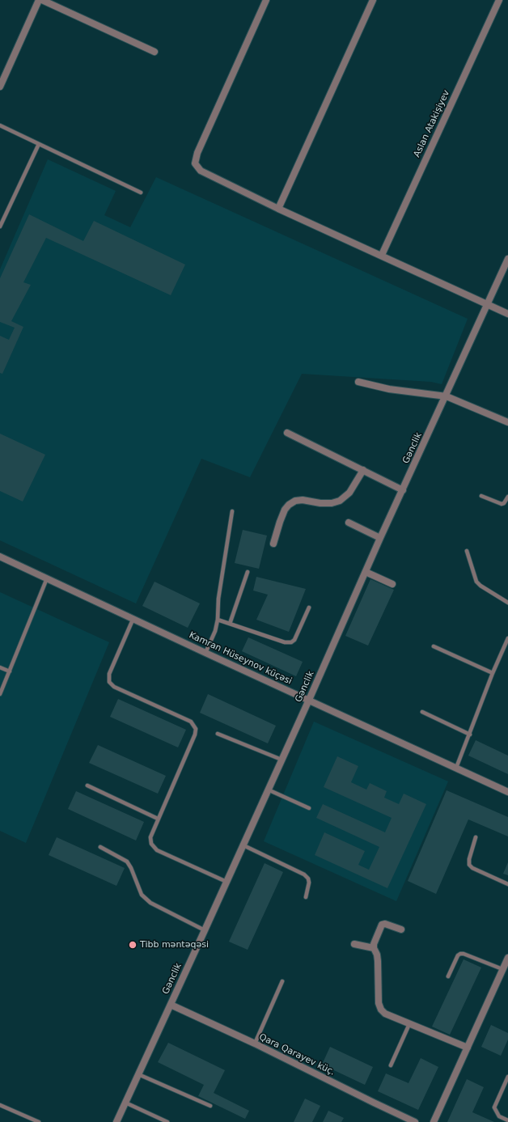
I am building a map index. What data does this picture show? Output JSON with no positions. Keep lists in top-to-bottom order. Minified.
{"streets":{"street":["Aslan Atakişiyev","Gənclik","Kamran Hüseynov küçəsi","Qara Qarayev küç."]},"crossings":[["Gənclik","Kamran Hüseynov küçəsi"],["Gənclik","Qara Qarayev küç."]],"places":["Tibb məntəqəsi"]}
